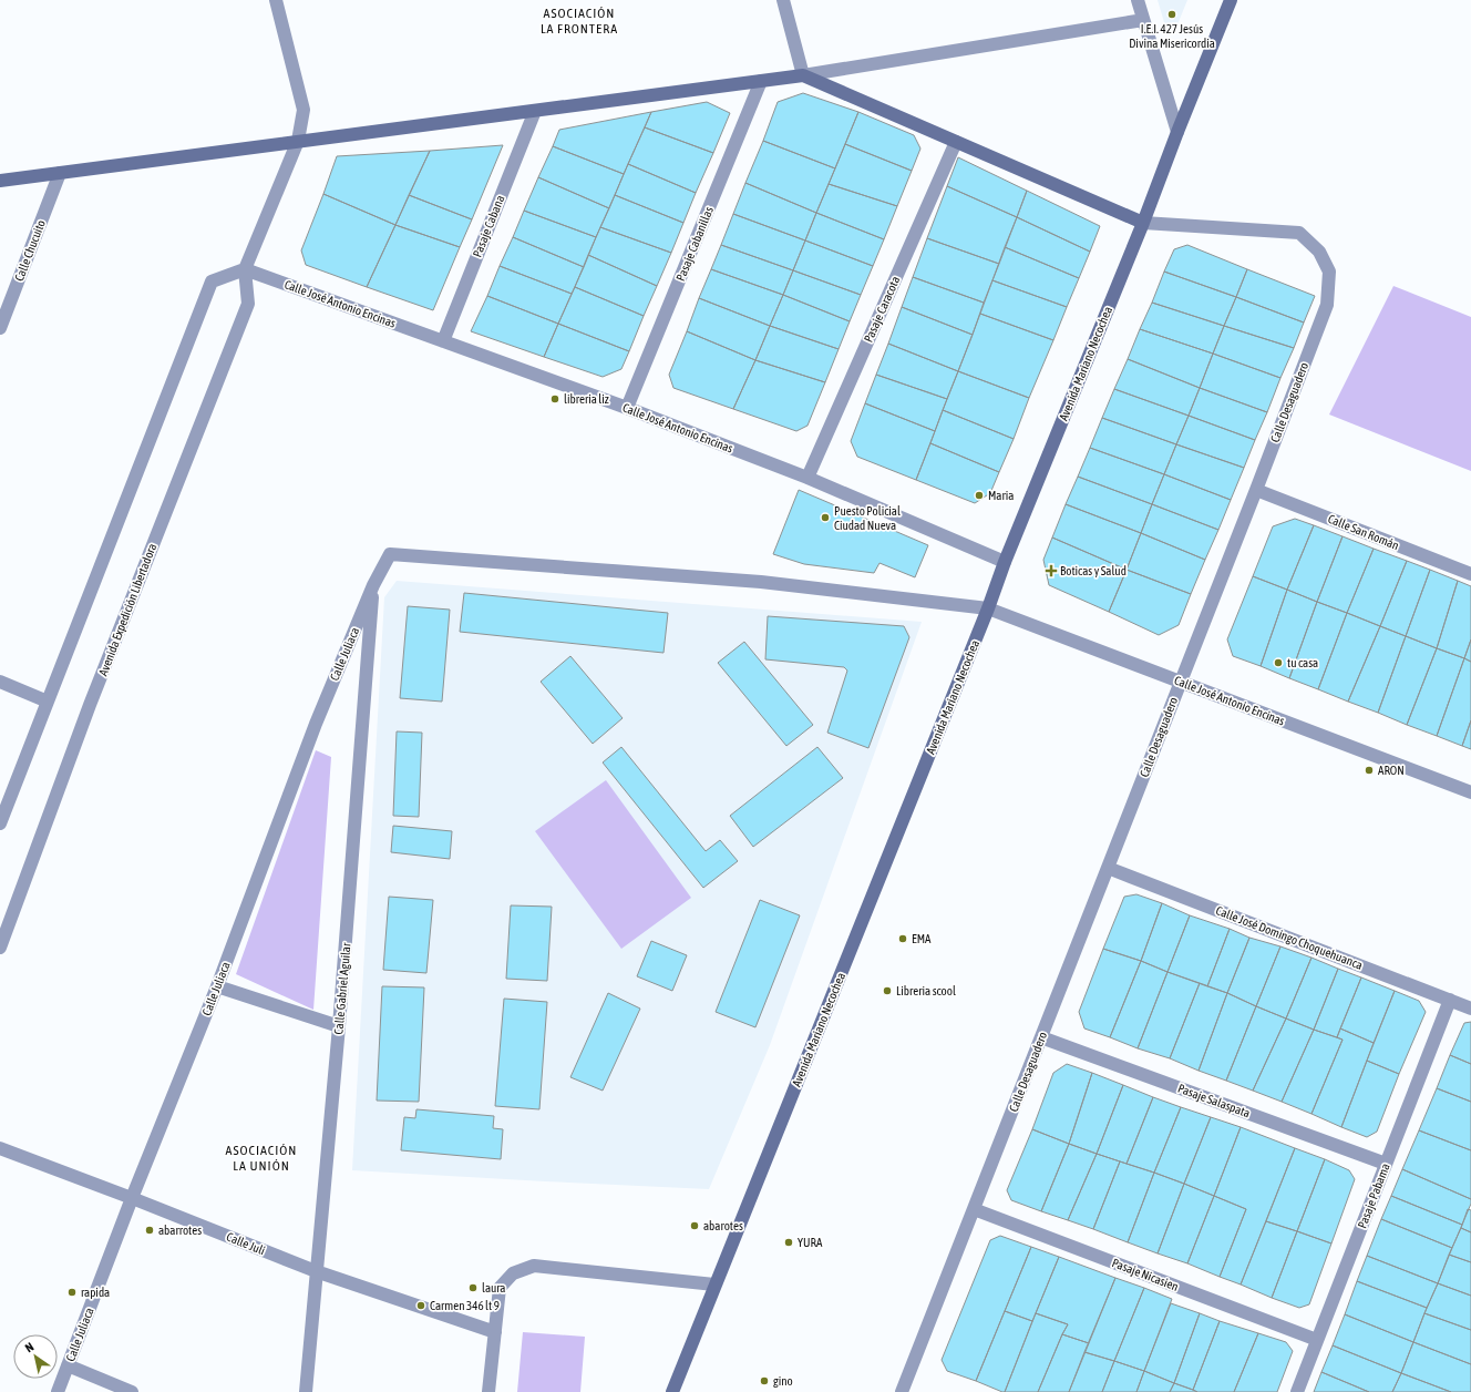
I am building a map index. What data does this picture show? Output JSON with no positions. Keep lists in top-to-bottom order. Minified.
{"streets":{"main road":["Avenida Mariano Necochea"],"street":["Pasaje Cabana","Pasaje Cabanillas","Calle Chucuito","Calle José Antonio Encinas","Pasaje Caracota","Calle Desaguadero","Calle San Román","Avenida Expedición Libertadora","Calle Juliaca","Calle José Domingo Choquehuanca","Calle Gabriel Aguilar","Pasaje Salaspata","Pasaje Pabama","Calle Juli","Pasaje Nicasien"]},"crossings":[["Pasaje Cabana","Calle José Antonio Encinas"],["Pasaje Cabanillas","Calle José Antonio Encinas"],["Calle José Antonio Encinas","Pasaje Caracota"],["Calle José Antonio Encinas","Avenida Mariano Necochea"],["Calle José Antonio Encinas","Calle Desaguadero"],["Calle José Antonio Encinas","Avenida Expedición Libertadora"],["Calle José Antonio Encinas","Calle Juliaca"],["Avenida Mariano Necochea","Calle Desaguadero"],["Avenida Mariano Necochea","Calle Juliaca"],["Calle Desaguadero","Calle San Román"],["Calle Desaguadero","Calle José Domingo Choquehuanca"],["Calle Desaguadero","Pasaje Salaspata"],["Calle Desaguadero","Pasaje Nicasien"],["Calle Juliaca","Calle Gabriel Aguilar"],["Calle Juliaca","Calle Juli"],["Calle José Domingo Choquehuanca","Pasaje Pabama"],["Calle Gabriel Aguilar","Calle Juli"],["Pasaje Salaspata","Pasaje Pabama"],["Pasaje Pabama","Pasaje Nicasien"]],"districts":["ASOCIACIÓN LA FRONTERA","ASOCIACIÓN LA UNIÓN"],"places":{"other":["I.E.I. 427 Jesús Divina Misericordia","libreria liz","Maria","Puesto Policial Ciudad Nueva","tu casa","ARON","EMA","Libreria scool","abarotes","abarrotes","YURA","laura","rapida","Carmen 346 lt 9","gino"],"health":["Boticas y Salud"]},"north":"top left"}
